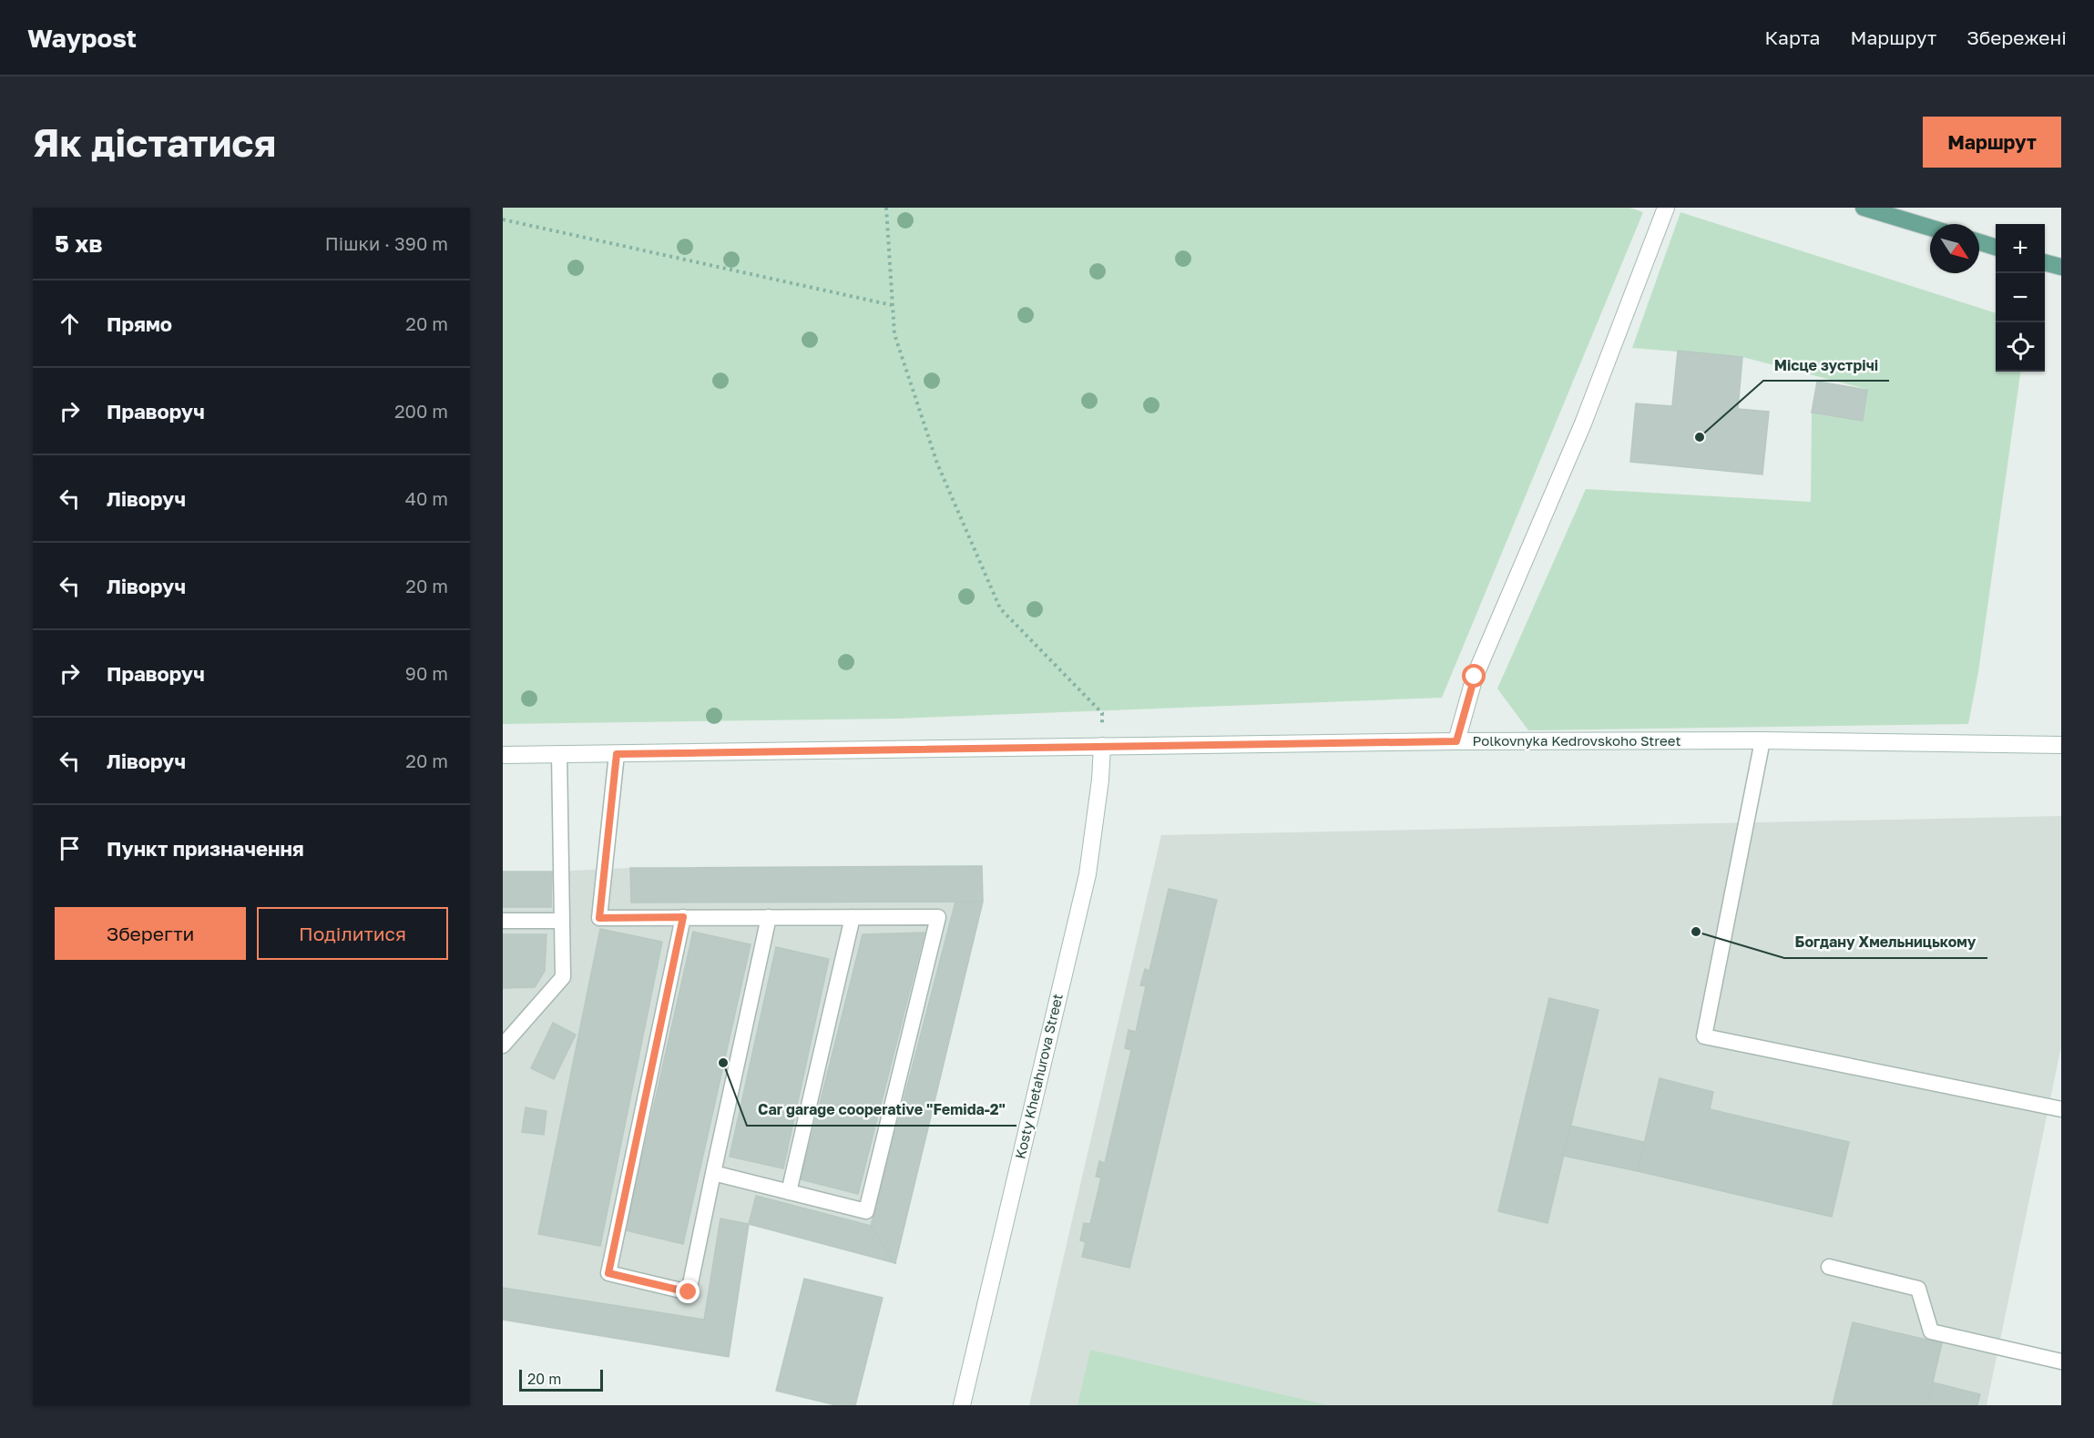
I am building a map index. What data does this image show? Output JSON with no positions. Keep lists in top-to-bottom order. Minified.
{"streets":{"street":["Polkovnyka Kedrovskoho Street","Kosty Khetahurova Street"]},"crossings":[["Polkovnyka Kedrovskoho Street","Kosty Khetahurova Street"]],"places":["Місце зустрічі","Богдану Хмельницькому","Car garage cooperative \"Femida-2\""],"scale_bar":"20 m","north":"bottom right","page":{"header":"Waypost","nav":["Карта","Маршрут","Збережені"],"buttons":["Маршрут",["Зберегти","Поділитися"]],"title":"Як дістатися","heading":["5 хв","Пішки · 390 m"],"map_buttons":["+","−"],"list":[["Прямо","20 m"],["Праворуч","200 m"],["Ліворуч","40 m"],["Ліворуч","20 m"],["Праворуч","90 m"],["Ліворуч","20 m"],"Пункт призначення"],"scale":"20 m"}}
